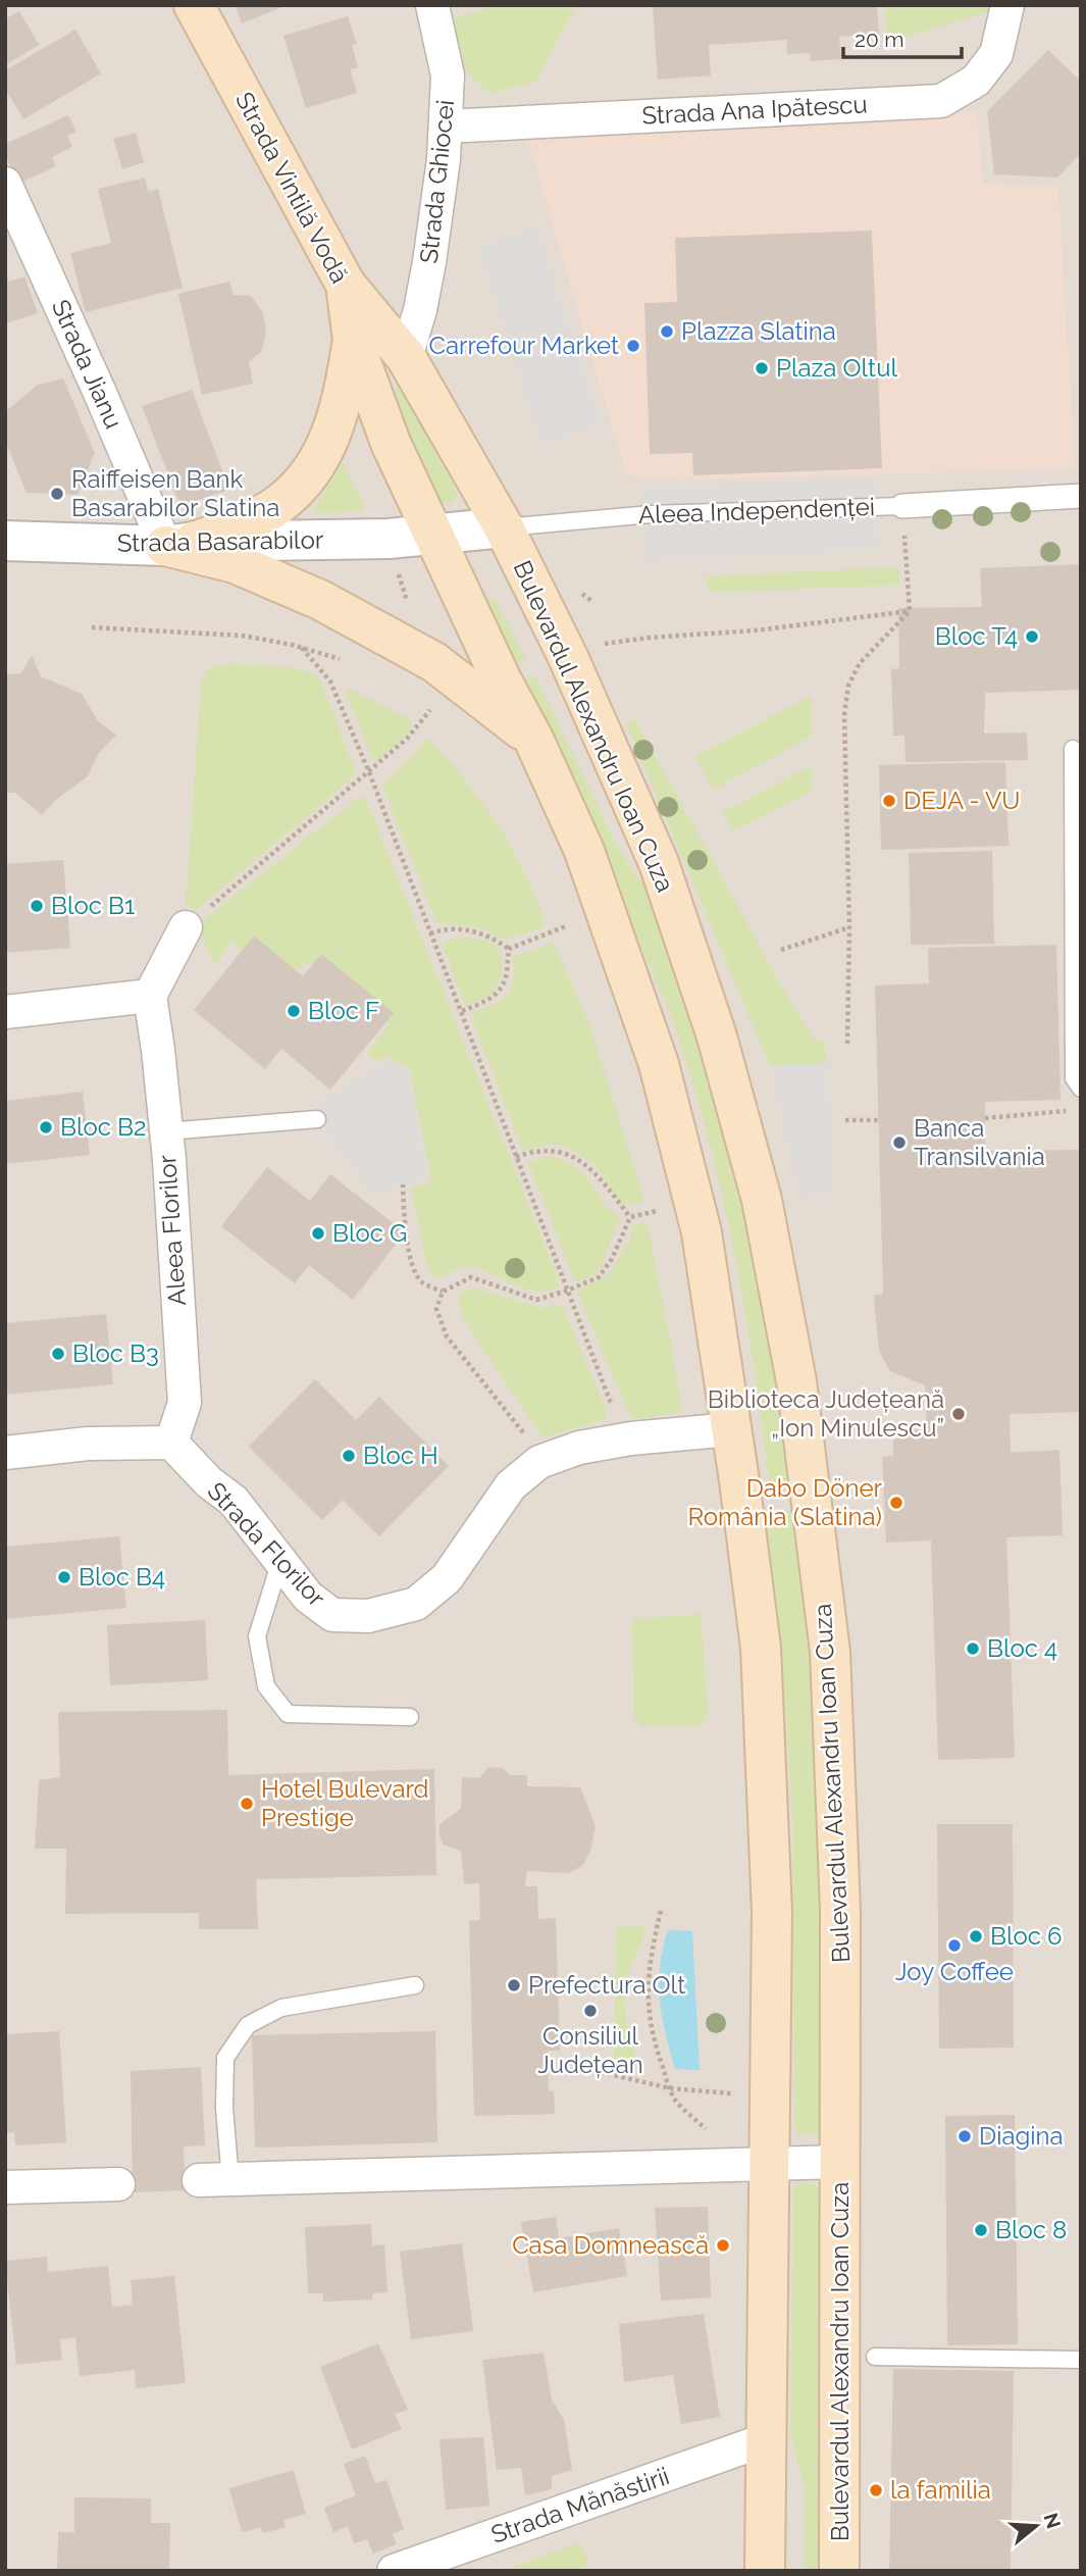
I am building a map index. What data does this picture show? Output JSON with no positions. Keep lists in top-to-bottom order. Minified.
{"streets":{"main road":["Strada Vintilă Vodă","Bulevardul Alexandru Ioan Cuza"],"street":["Strada Ana Ipătescu","Strada Ghiocei","Strada Jianu","Aleea Independenței","Strada Basarabilor","Aleea Florilor","Strada Florilor","Strada Mănăstirii"]},"crossings":[["Strada Ana Ipătescu","Strada Ghiocei"],["Strada Ghiocei","Bulevardul Alexandru Ioan Cuza"],["Strada Vintilă Vodă","Aleea Independenței"],["Strada Vintilă Vodă","Strada Basarabilor"],["Strada Vintilă Vodă","Bulevardul Alexandru Ioan Cuza"],["Strada Jianu","Strada Basarabilor"],["Aleea Independenței","Strada Basarabilor"],["Aleea Independenței","Bulevardul Alexandru Ioan Cuza"],["Aleea Florilor","Strada Florilor"]],"places":["Plazza Slatina","Carrefour Market","Plaza Oltul","Raiffeisen Bank Basarabilor Slatina","Bloc T4","DEJA - VU","Bloc B1","Bloc F","Bloc B2","Banca Transilvania","Bloc G","Bloc B3","Biblioteca Județeană „Ion Minulescu”","Bloc H","Dabo Döner România (Slatina)","Bloc B4","Bloc 4","Hotel Bulevard Prestige","Bloc 6","Joy Coffee","Prefectura Olt","Consiliul Județean","Diagina","Bloc 8","Casa Domnească","la familia"],"scale_bar":"20 m","north":"right"}
